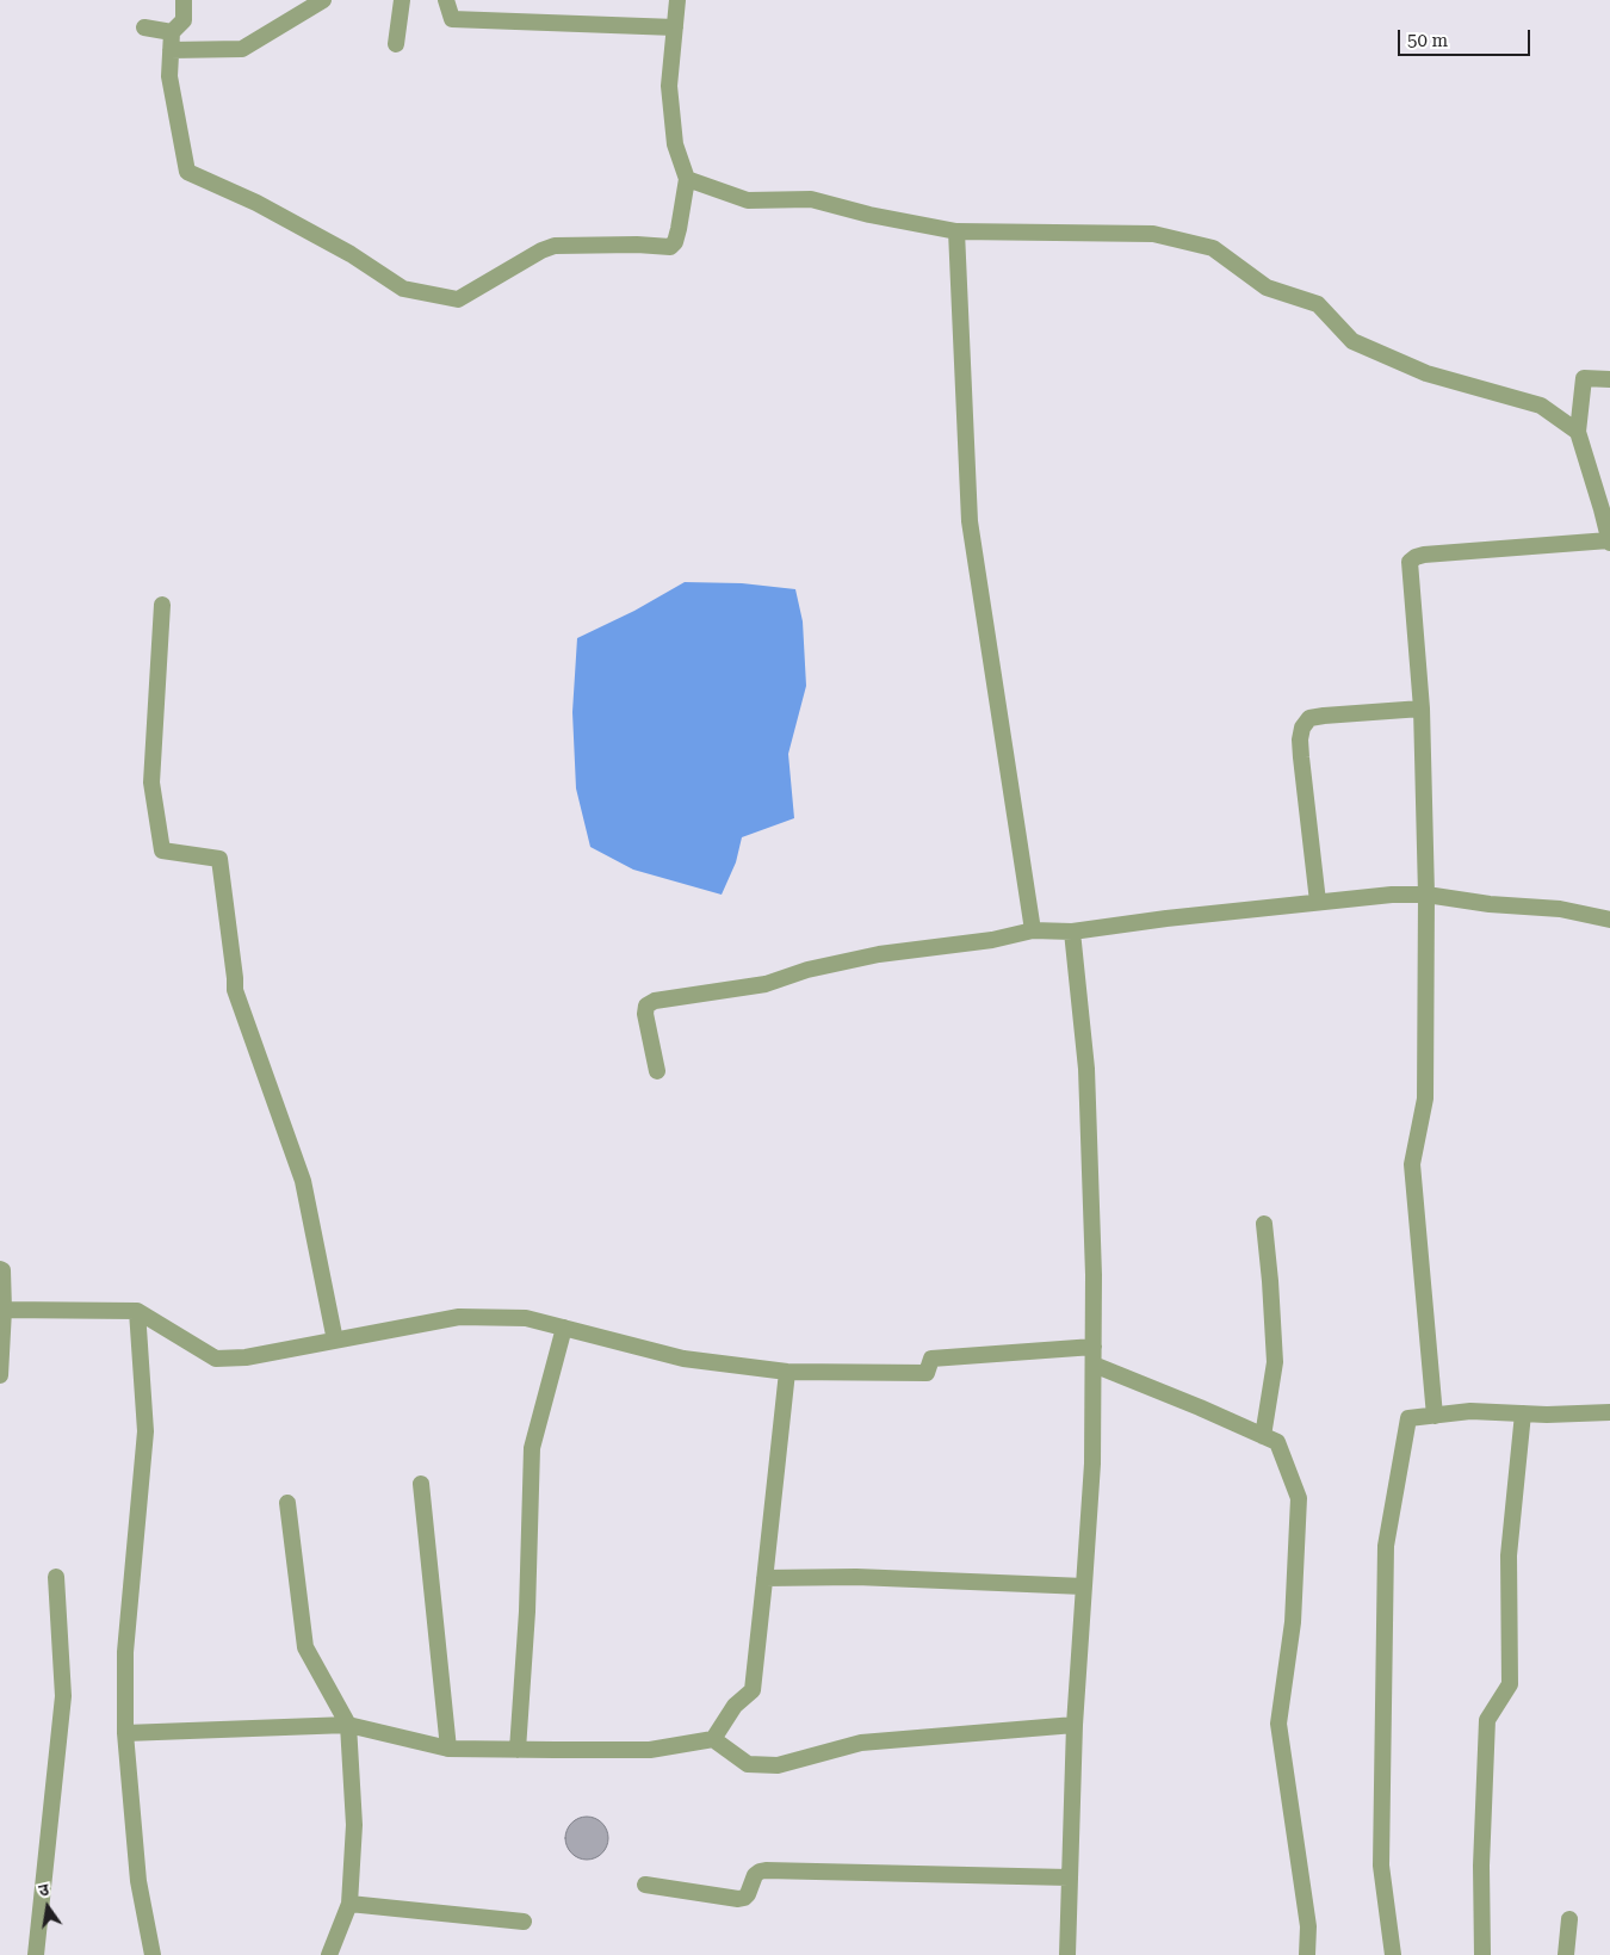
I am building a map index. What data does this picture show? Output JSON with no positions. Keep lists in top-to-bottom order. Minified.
{"scale_bar":"50 m","north":"top"}
